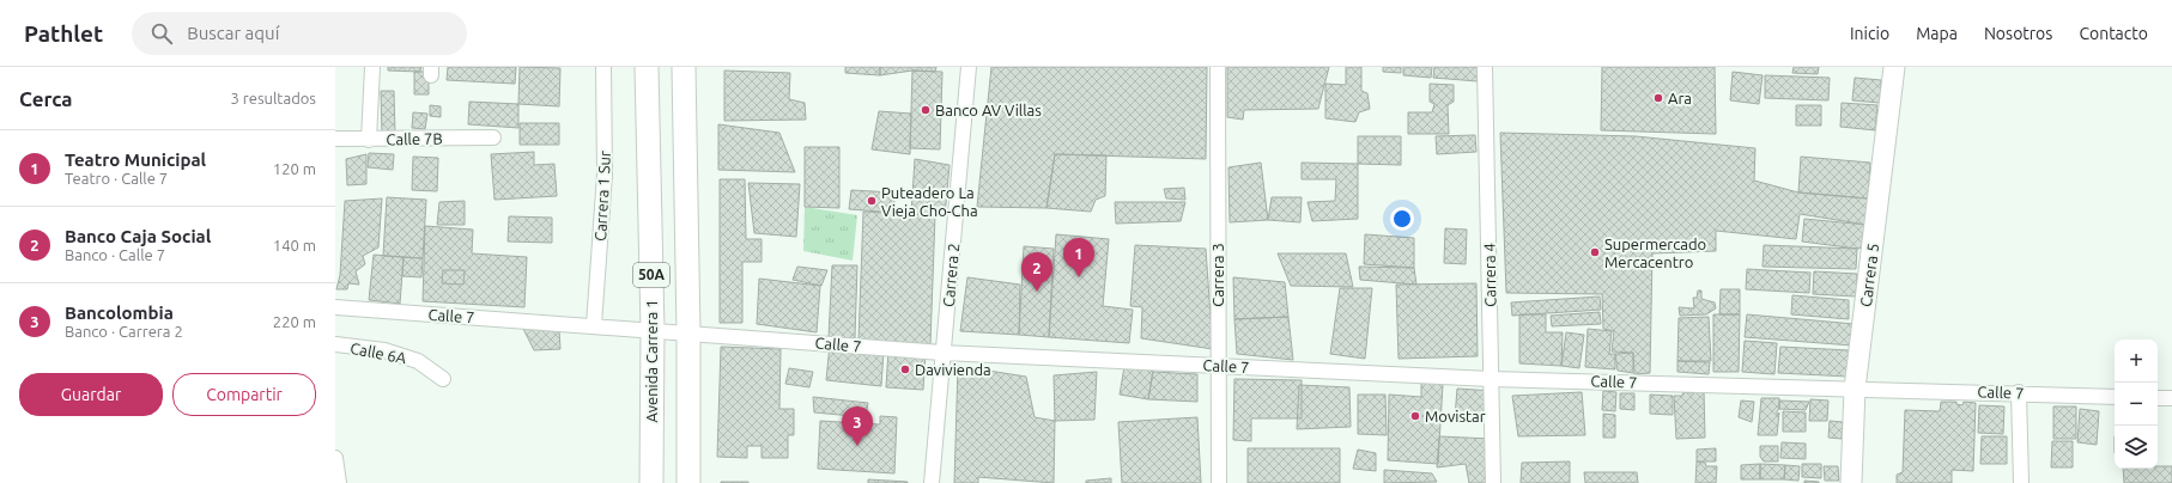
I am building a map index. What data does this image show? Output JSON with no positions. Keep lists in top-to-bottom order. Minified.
{"streets":{"main road":["50A","Carrera 5","Avenida Carrera 1"],"street":["Calle 7B","Carrera 1 Sur","Carrera 2","Carrera 3","Carrera 4","Calle 7","Calle 6A"]},"crossings":[["Carrera 1 Sur","Calle 7"],["50A","Calle 7"],["Carrera 2","Calle 7"],["Carrera 3","Calle 7"],["Carrera 4","Calle 7"],["Carrera 5","Calle 7"],["Calle 7","Avenida Carrera 1"]],"places":["Ara","Banco AV Villas","Puteadero La Vieja Cho-Cha","Supermercado Mercacentro","Davivienda","Movistar"],"page":{"header":"Pathlet","search":"Buscar aquí","nav":["Inicio","Mapa","Nosotros","Contacto"],"heading":["Cerca","3 resultados"],"list":[{"mark":"1","name":"Teatro Municipal","note":"Teatro · Calle 7","value":"120 m"},{"mark":"2","name":"Banco Caja Social","note":"Banco · Calle 7","value":"140 m"},{"mark":"3","name":"Bancolombia","note":"Banco · Carrera 2","value":"220 m"}],"pins":["1","2","3"],"map_buttons":["+","−"],"buttons":["Guardar","Compartir"]}}
